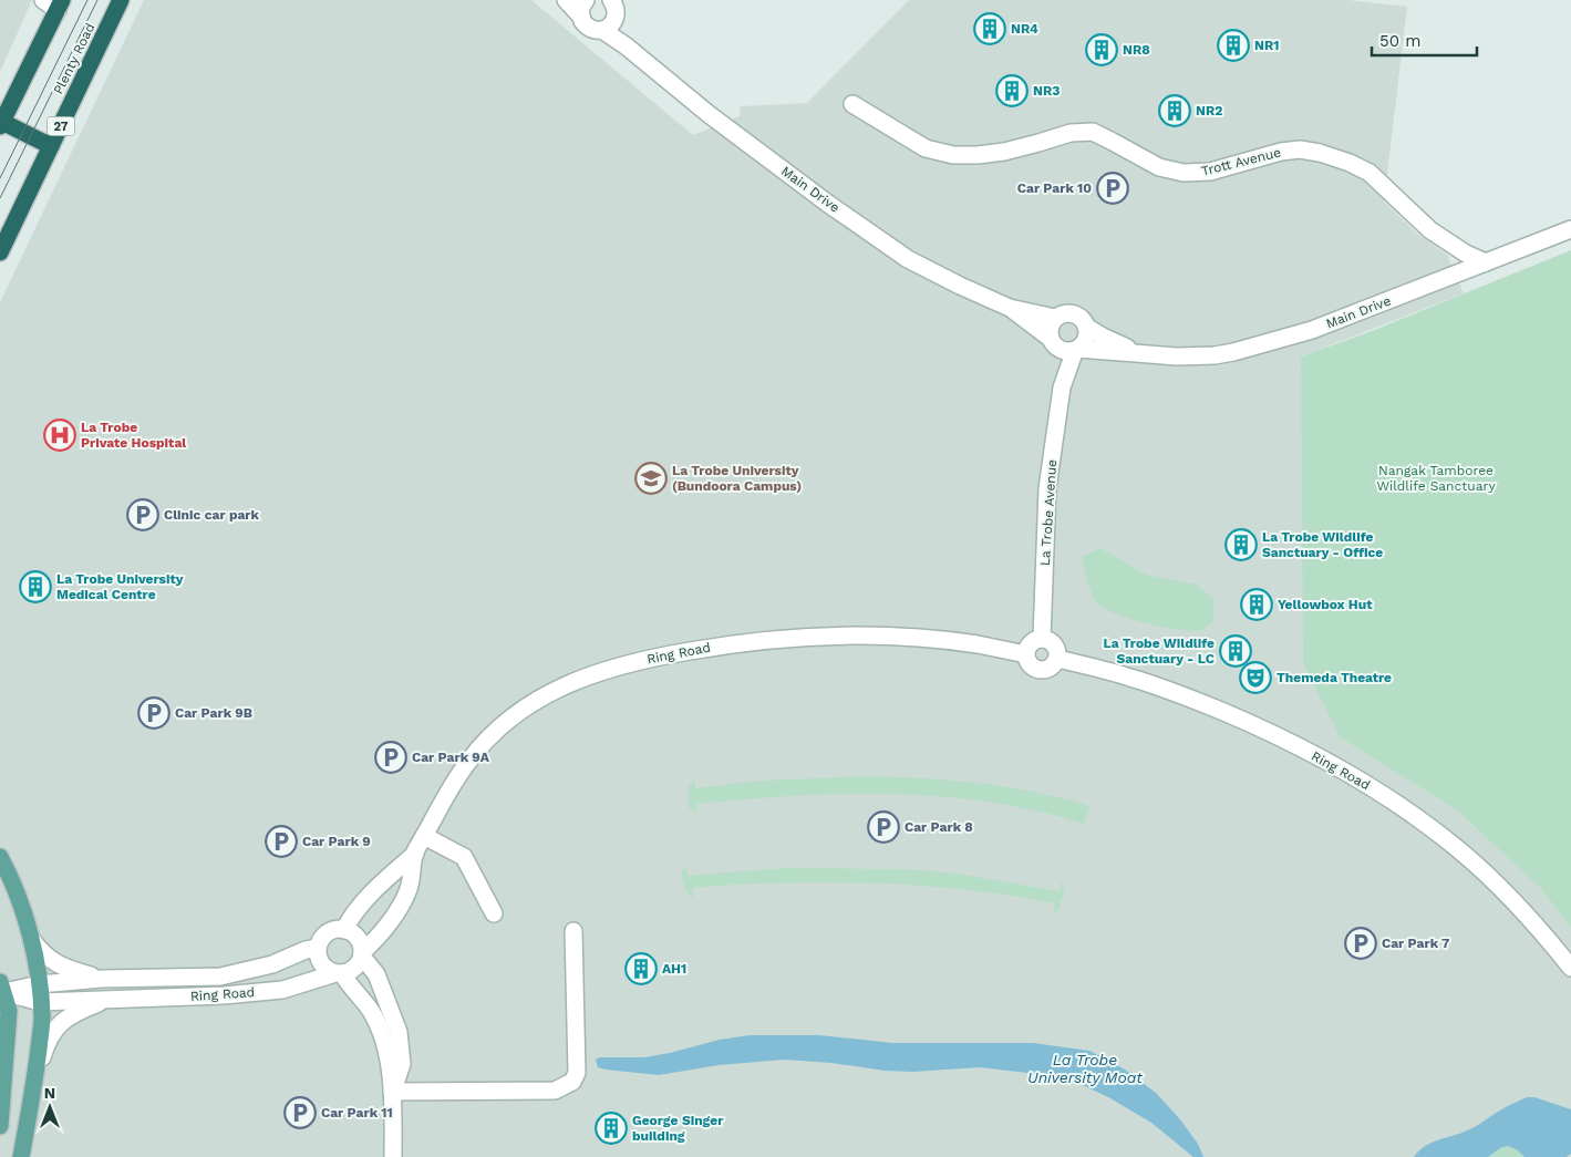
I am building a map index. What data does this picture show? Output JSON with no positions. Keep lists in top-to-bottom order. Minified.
{"streets":{"highway":["Plenty Road","27"],"street":["Trott Avenue","Main Drive","La Trobe Avenue","Ring Road"]},"crossings":[["Trott Avenue","Main Drive"],["Main Drive","La Trobe Avenue"],["La Trobe Avenue","Ring Road"]],"water":["La Trobe University Moat"],"parks":["Nangak Tamboree Wildlife Sanctuary"],"places":{"building":["NR4","NR1","NR8","NR3","NR2","La Trobe Wildlife Sanctuary - Office","La Trobe University Medical Centre","Yellowbox Hut","La Trobe Wildlife Sanctuary - LC","AH1","George Singer building"],"parking":["Car Park 10","Clinic car park","Car Park 9B","Car Park 9A","Car Park 8","Car Park 9","Car Park 7","Car Park 11"],"hospital":["La Trobe Private Hospital"],"school or university":["La Trobe University (Bundoora Campus)"],"theatre":["Themeda Theatre"]},"scale_bar":"50 m","north":"top"}
